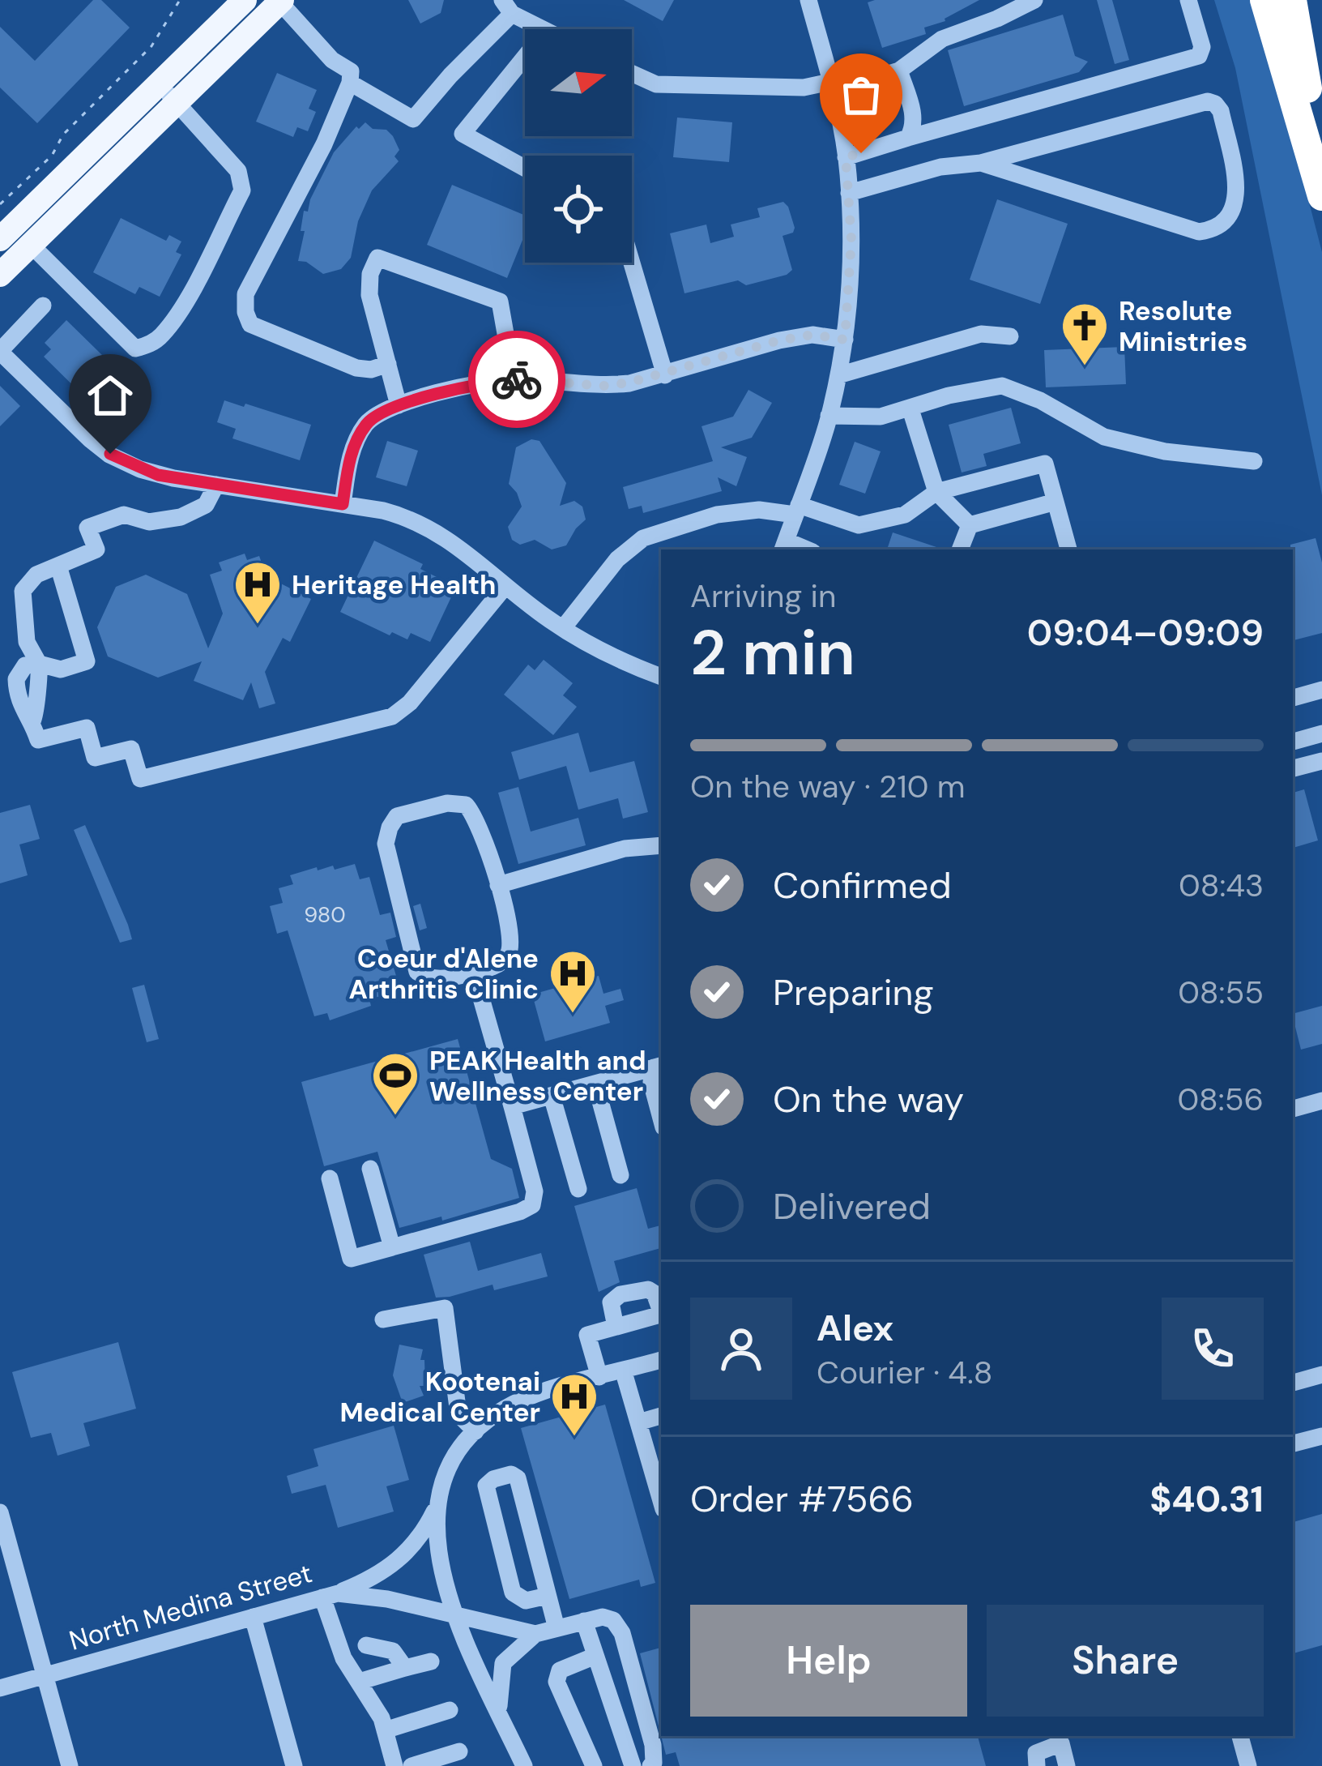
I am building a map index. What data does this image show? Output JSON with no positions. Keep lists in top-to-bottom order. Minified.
{"streets":{"street":["North Medina Street"]},"places":{"church":["Resolute Ministries"],"hospital":["Heritage Health","Coeur d'Alene Arthritis Clinic","Kootenai Medical Center"],"sports":["PEAK Health and Wellness Center"]},"house_numbers":["980"],"north":"right","page":{"heading":["2 min","Arriving in","09:04–09:09"],"panel":["Alex","Courier · 4.8","Order #7566","$40.31"],"bar":"On the way · 210 m","list":[["Confirmed","08:43"],["Preparing","08:55"],["On the way","08:56"],"Delivered"],"buttons":["Help","Share"]}}
